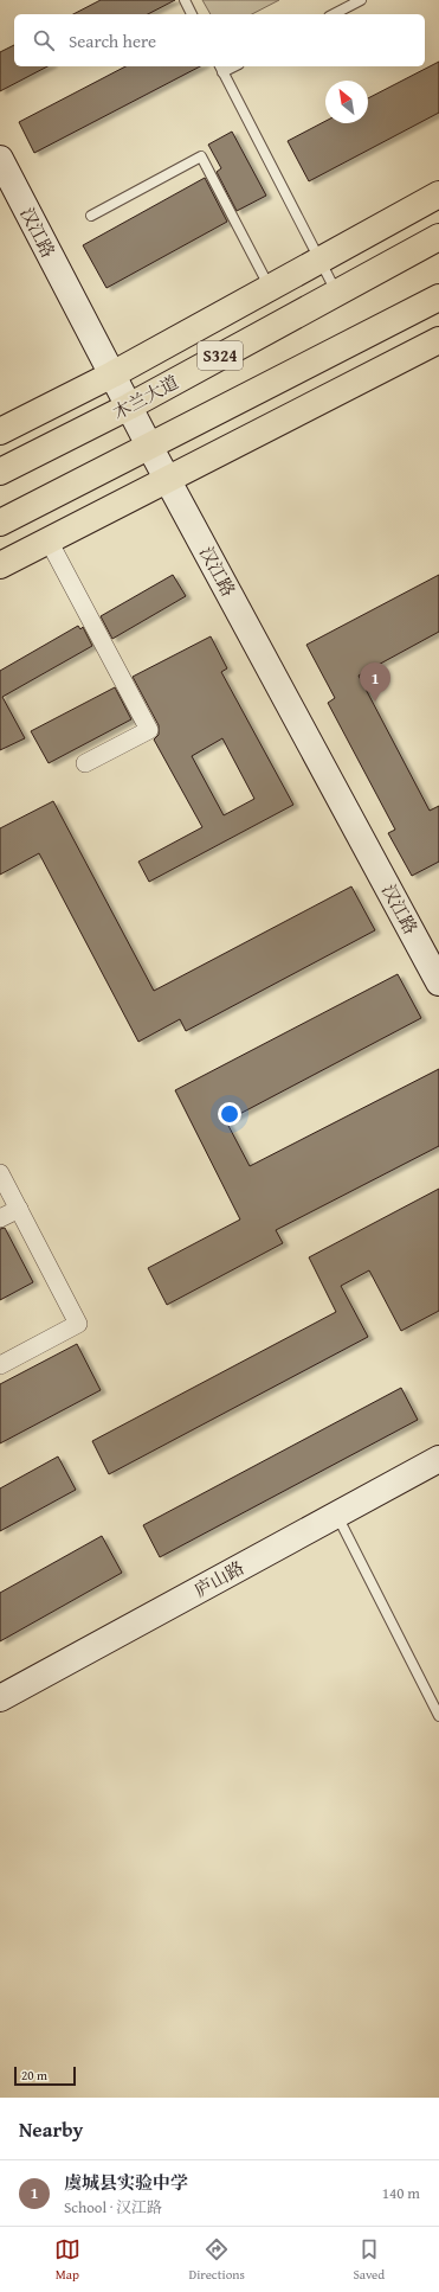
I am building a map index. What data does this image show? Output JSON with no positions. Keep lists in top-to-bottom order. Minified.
{"streets":{"main road":["S324","木兰大道"],"street":["汉江路","庐山路"]},"crossings":[["汉江路","S324"],["汉江路","木兰大道"]],"scale_bar":"20 m","north":"top left","page":{"search":"Search here","pins":"1","scale":"20 m","heading":"Nearby","list":[{"mark":"1","name":"虞城县实验中学","note":"School · 汉江路","value":"140 m"}],"nav":["Map","Directions","Saved"]}}
